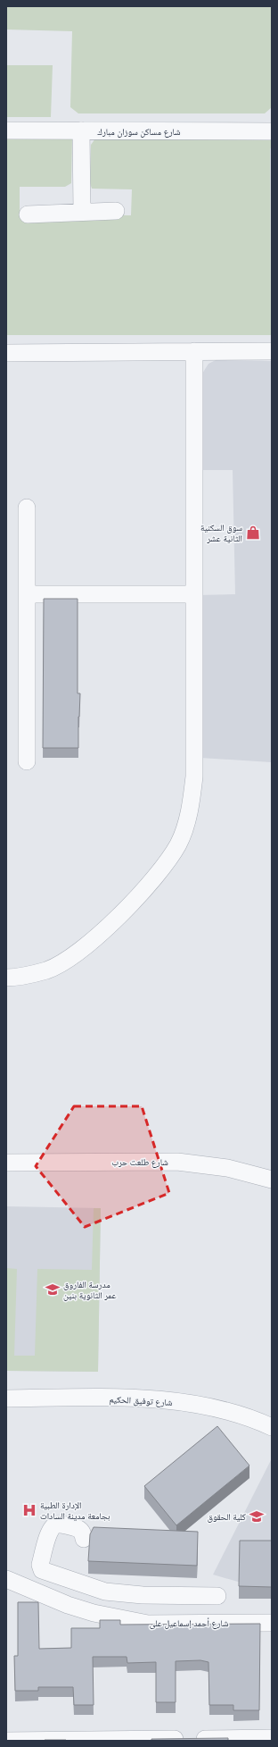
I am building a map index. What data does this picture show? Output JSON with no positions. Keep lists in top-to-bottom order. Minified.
{"streets":{"street":["شارع مساكن سوزان مبارك","شارع طلعت حرب","شارع توفيق الحكيم","شارع أحمد إسماعيل على"]},"places":{"shop":["سوق السكنية الثانية عشر"],"school or university":["مدرسة الفاروق عمر الثانوية بنين","كلية الحقوق"],"hospital":["الإدارة الطبية بجامعة مدينة السادات"]}}
